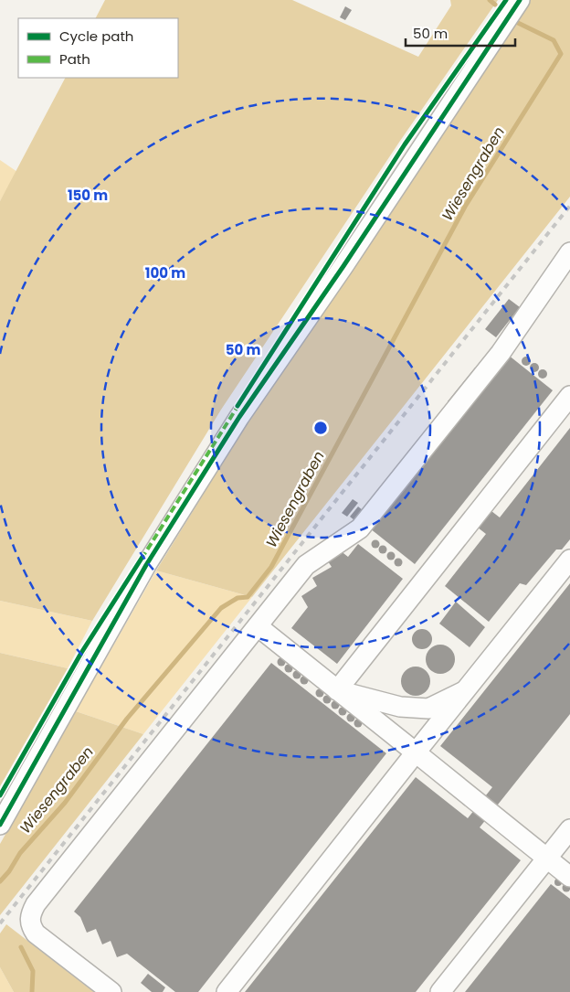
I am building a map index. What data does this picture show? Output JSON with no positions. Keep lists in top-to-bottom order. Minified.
{"water":["Wiesengraben"],"legend":["Cycle path","Path"],"scale_bar":"50 m","rings":["150 m","100 m","50 m"]}
